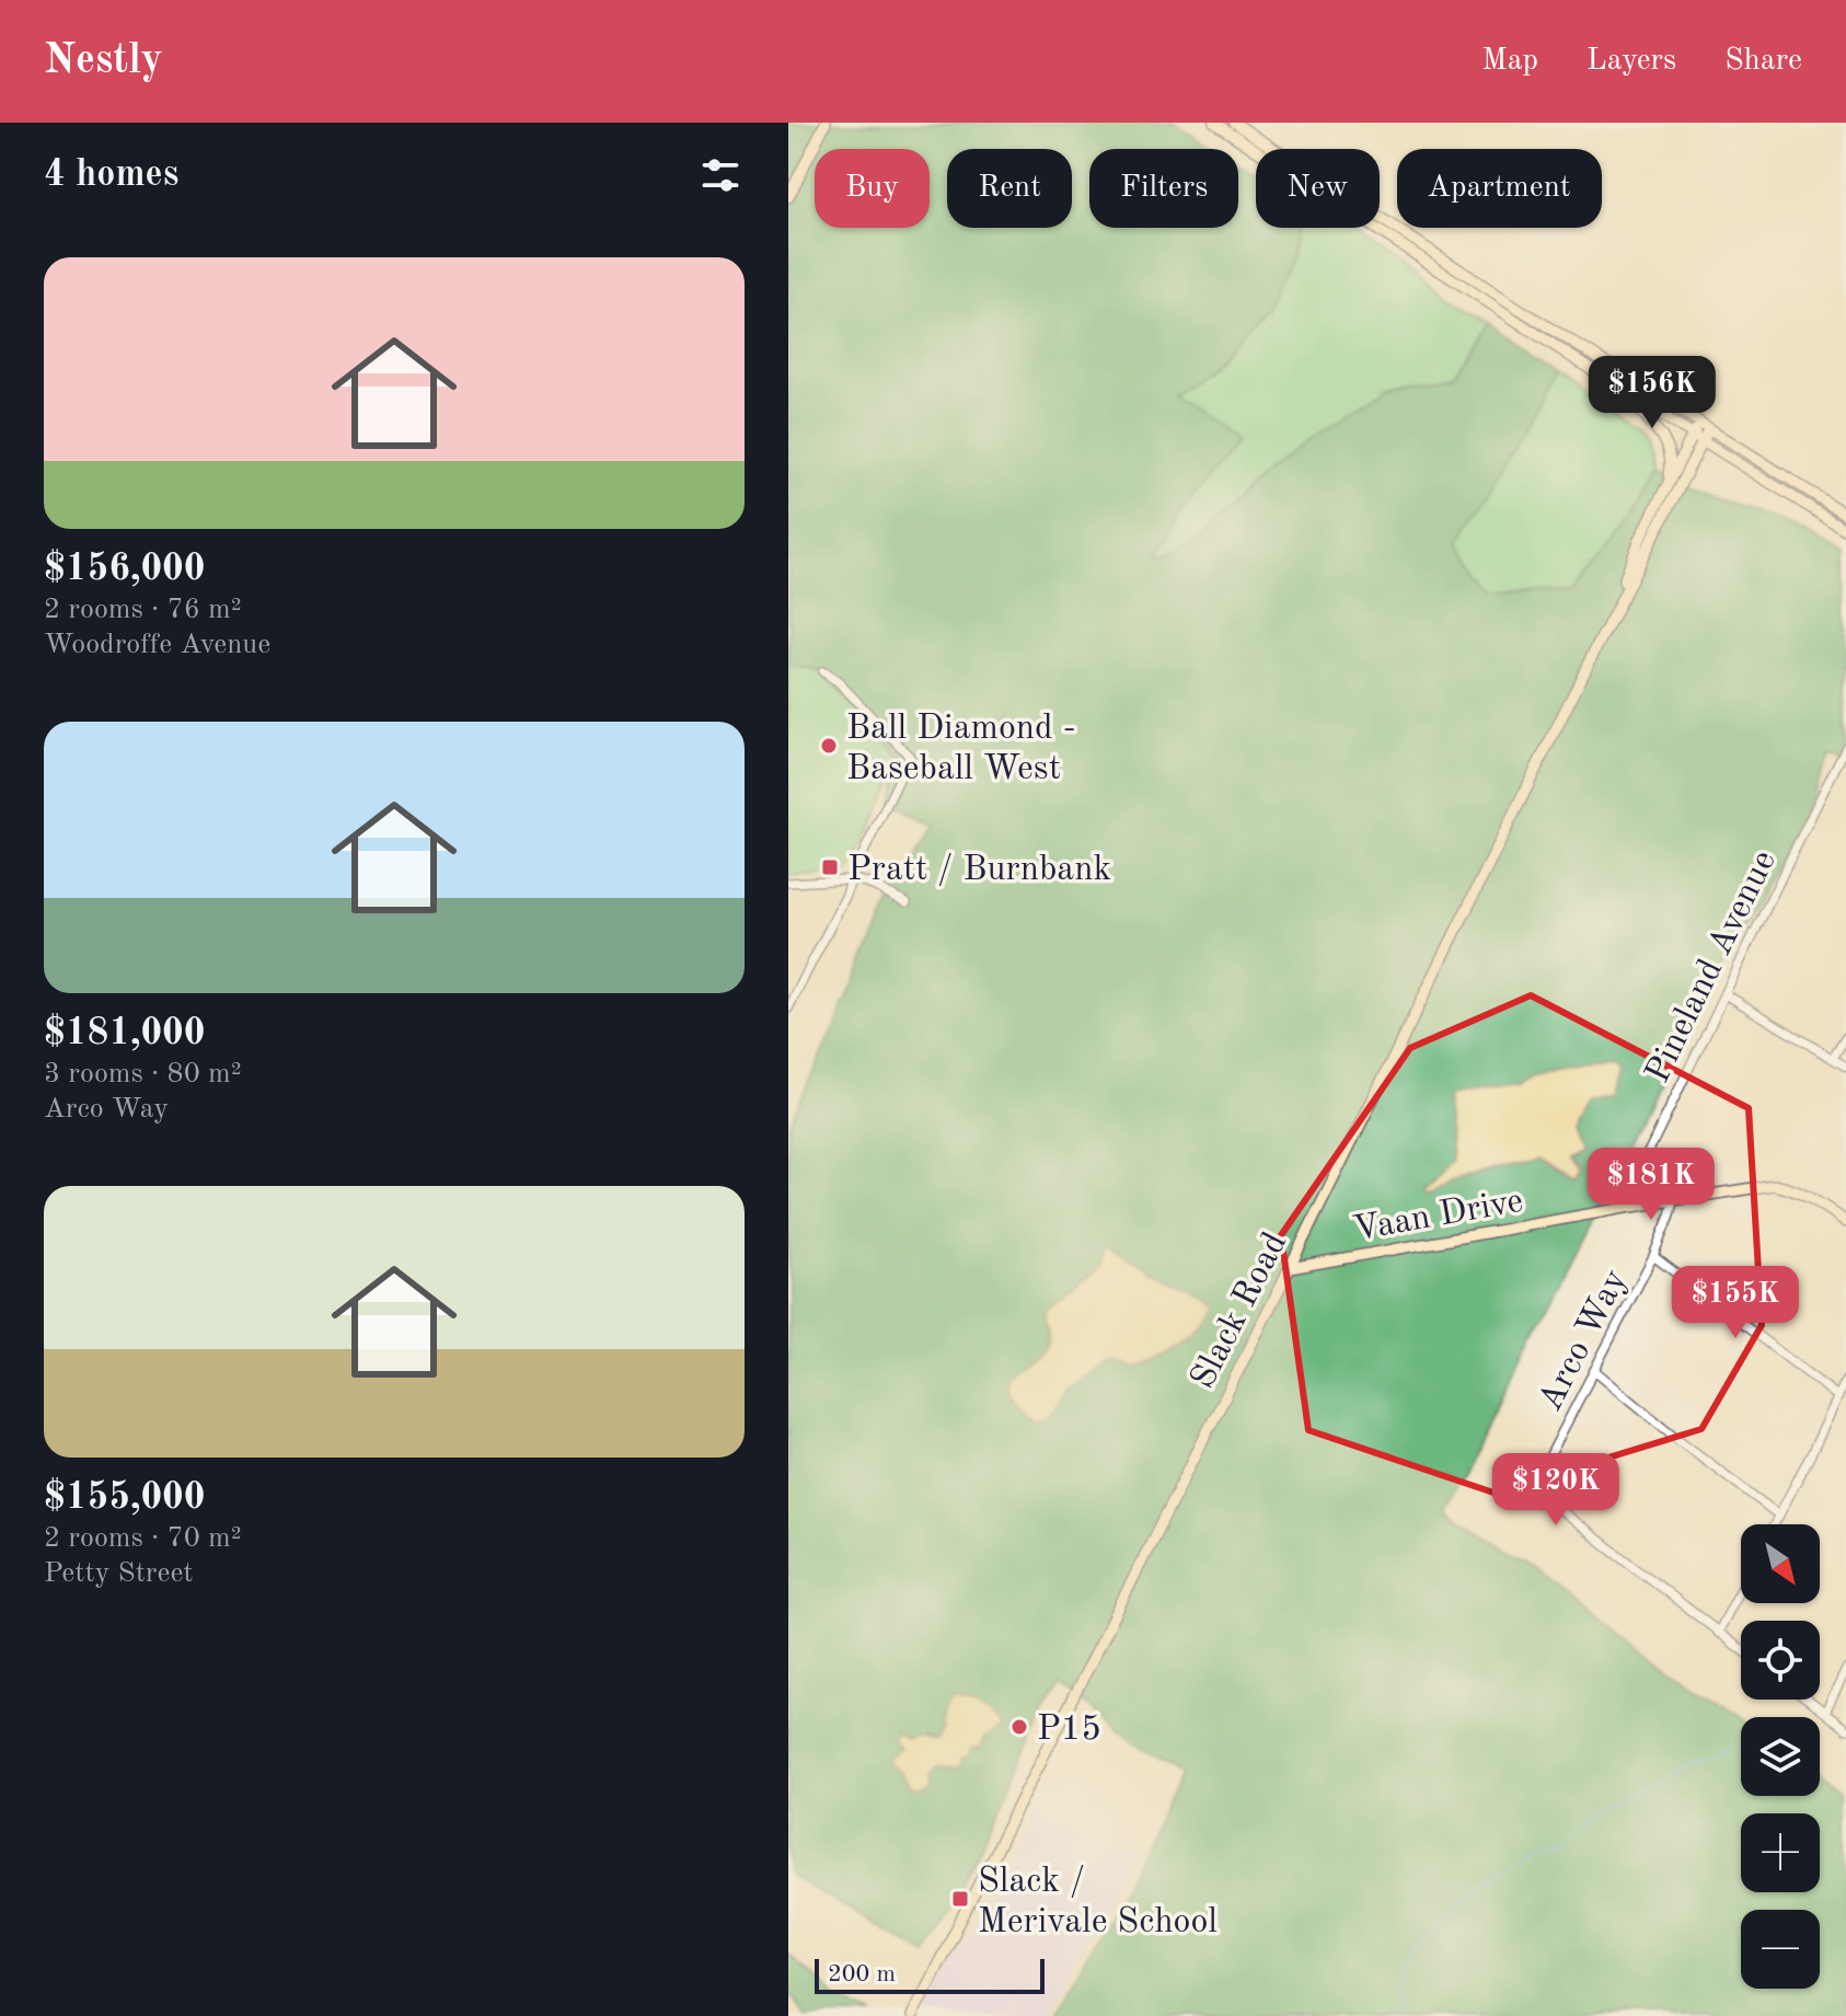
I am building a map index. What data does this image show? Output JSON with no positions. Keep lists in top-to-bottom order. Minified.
{"streets":{"street":["Pineland Avenue","Vaan Drive","Slack Road","Arco Way"]},"crossings":[["Pineland Avenue","Vaan Drive"],["Vaan Drive","Slack Road"],["Vaan Drive","Arco Way"]],"places":{"other":["Ball Diamond - Baseball West","P15"],"transit":["Pratt / Burnbank","Slack / Merivale School"]},"scale_bar":"200 m","north":"bottom right","page":{"header":"Nestly","nav":["Map","Layers","Share"],"heading":"4 homes","chip":["Buy","Rent","Filters","New","Apartment"],"list":[{"name":"$156,000","note":"2 rooms · 76 m² · Woodroffe Avenue"},{"name":"$181,000","note":"3 rooms · 80 m² · Arco Way"},{"name":"$155,000","note":"2 rooms · 70 m² · Petty Street"}],"price":["$156K","$181K","$155K","$120K"],"map_buttons":["+","−"],"scale":"200 m"}}
